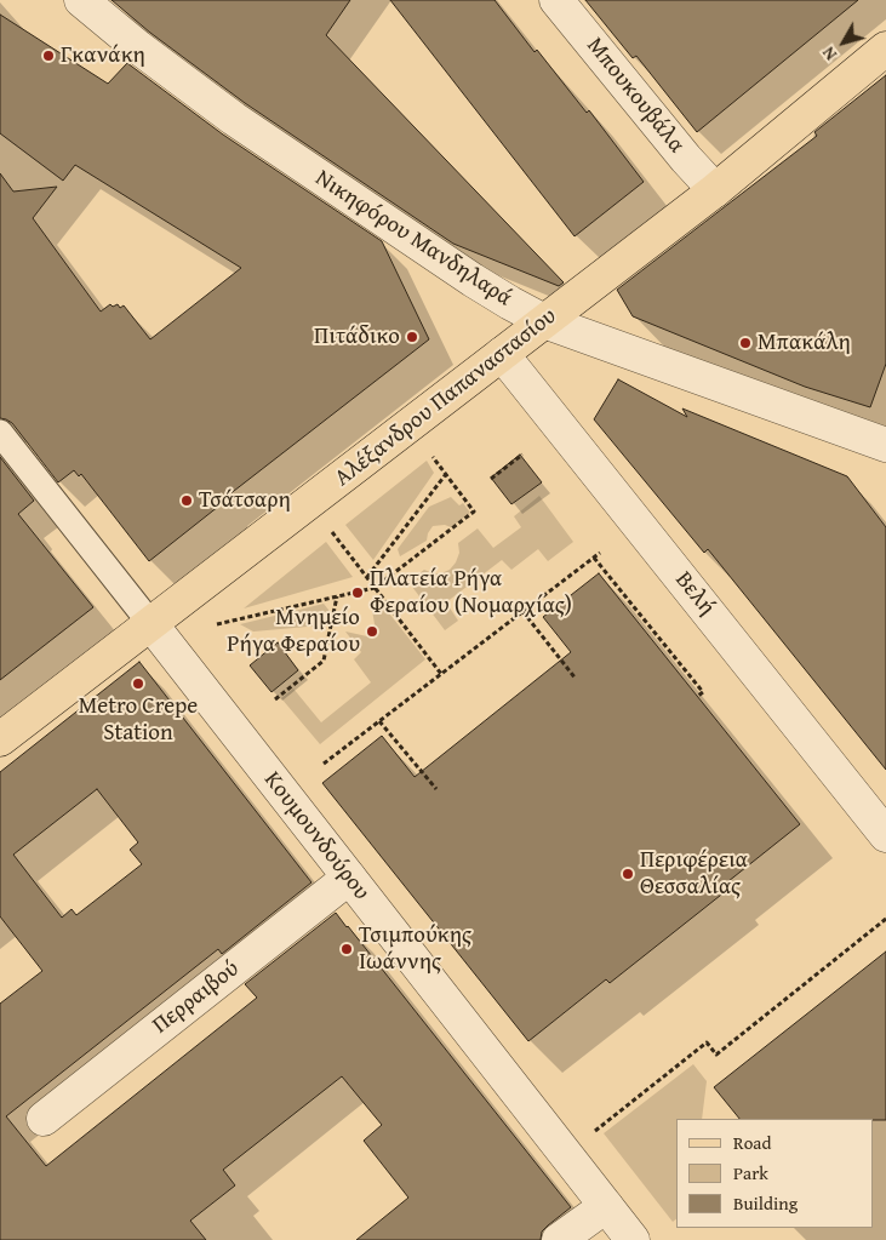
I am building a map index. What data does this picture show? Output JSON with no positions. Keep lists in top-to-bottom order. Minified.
{"streets":{"main road":["Αλέξανδρου Παπαναστασίου"],"street":["Μπουκουβάλα","Νικηφόρου Μανδηλαρά","Βελή","Κουμουνδούρου","Περραιβού"]},"crossings":[["Μπουκουβάλα","Αλέξανδρου Παπαναστασίου"],["Νικηφόρου Μανδηλαρά","Αλέξανδρου Παπαναστασίου"],["Αλέξανδρου Παπαναστασίου","Βελή"],["Αλέξανδρου Παπαναστασίου","Κουμουνδούρου"],["Κουμουνδούρου","Περραιβού"]],"places":["Γκανάκη","Πιτάδικο","Μπακάλη","Τσάτσαρη","Πλατεία Ρήγα Φεραίου (Νομαρχίας)","Μνημείο Ρήγα Φεραίου","Metro Crepe Station","Περιφέρεια Θεσσαλίας","Τσιμπούκης Ιωάννης"],"legend":["Road","Park","Building"],"north":"bottom left"}
